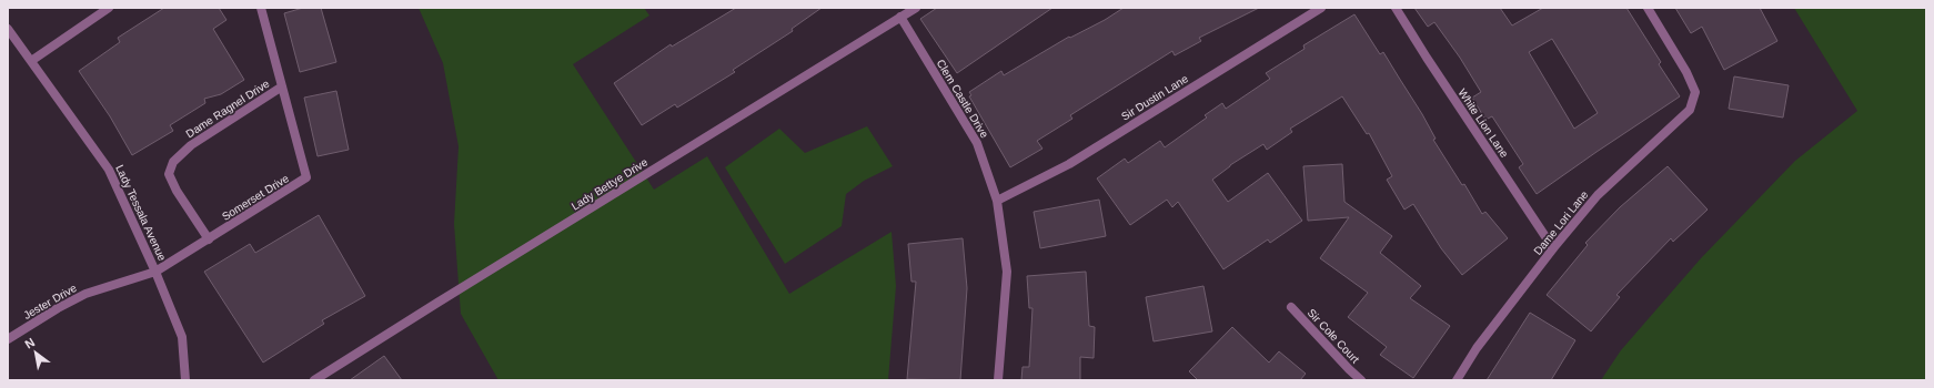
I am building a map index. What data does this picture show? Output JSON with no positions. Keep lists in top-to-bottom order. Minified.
{"streets":{"street":["Sir Dustin Lane","Clem Castle Drive","Dame Ragnel Drive","White Lion Lane","Lady Bettye Drive","Somerset Drive","Lady Tessala Avenue","Dame Lori Lane","Jester Drive","Sir Cole Court"]},"crossings":[["Sir Dustin Lane","Clem Castle Drive"],["Clem Castle Drive","Lady Bettye Drive"],["Dame Ragnel Drive","Somerset Drive"],["White Lion Lane","Dame Lori Lane"],["Somerset Drive","Lady Tessala Avenue"],["Somerset Drive","Jester Drive"],["Lady Tessala Avenue","Jester Drive"]],"north":"top left"}
